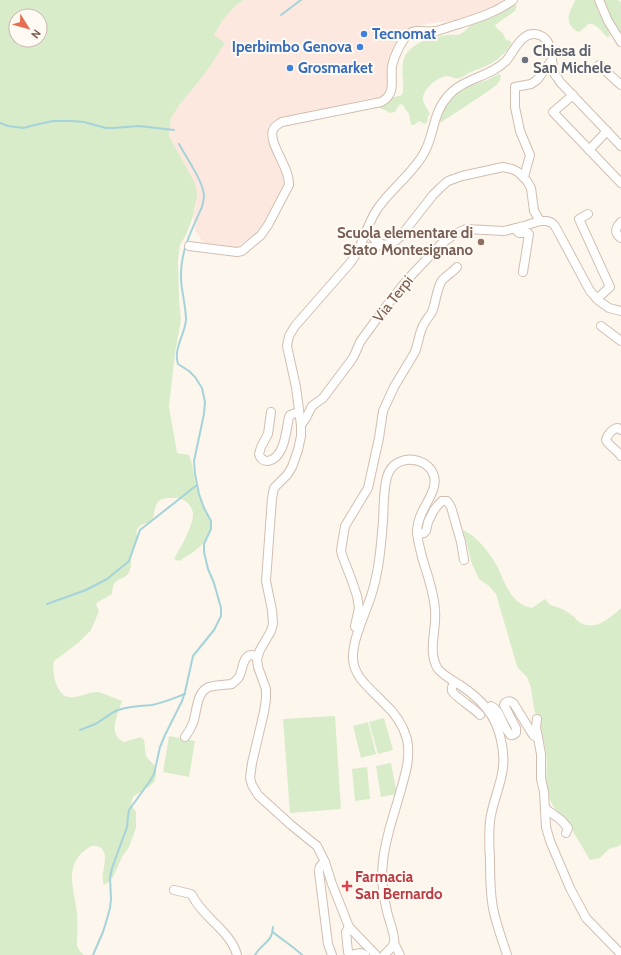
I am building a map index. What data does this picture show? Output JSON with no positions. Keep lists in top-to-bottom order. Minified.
{"streets":{"street":["Via Terpi"]},"places":{"other":["Tecnomat","Iperbimbo Genova","Chiesa di San Michele","Grosmarket","Scuola elementare di Stato Montesignano"],"health":["Farmacia San Bernardo"]},"north":"bottom right"}
